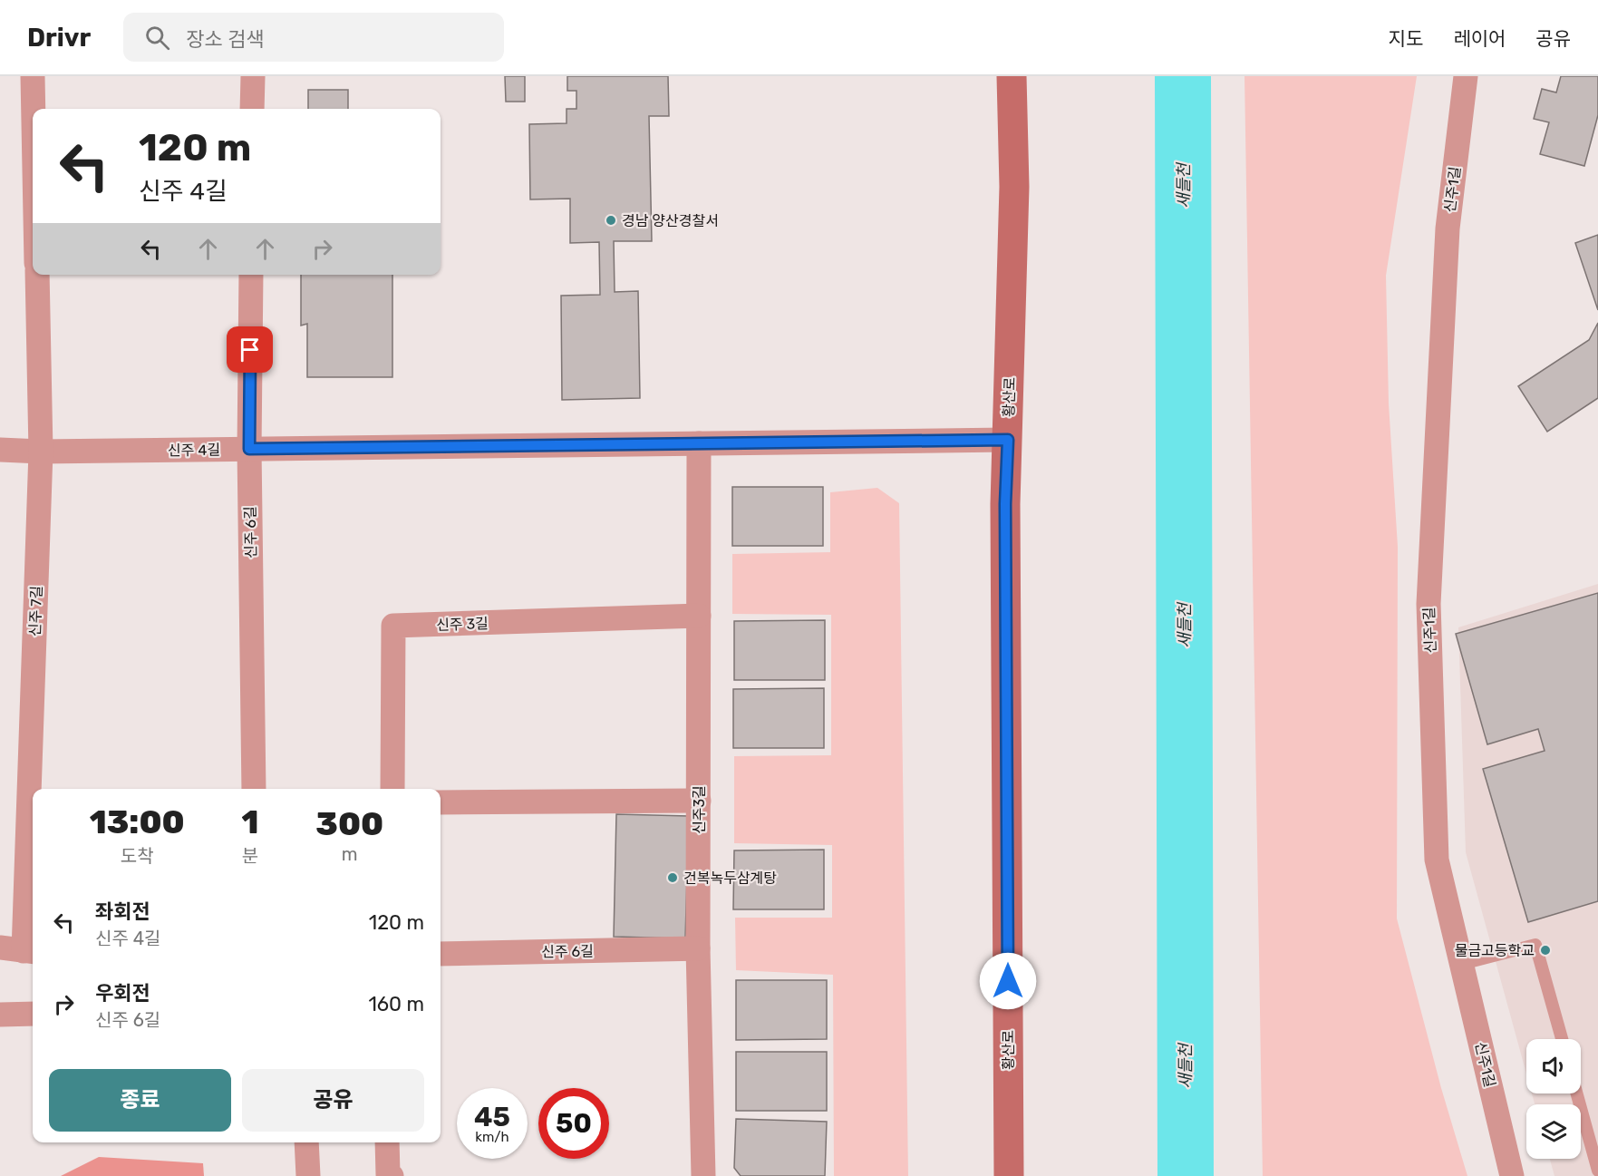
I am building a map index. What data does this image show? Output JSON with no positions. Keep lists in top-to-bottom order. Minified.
{"streets":{"main road":["황산로"],"street":["신주1길","신주 4길","신주 6길","신주 7길","신주 3길","신주3길"]},"crossings":[["황산로","신주 4길"],["신주 4길","신주 6길"],["신주 4길","신주 7길"],["신주 4길","신주3길"],["신주 6길","신주3길"],["신주 3길","신주3길"]],"water":["새들천"],"places":["경남 양산경찰서","건복녹두삼계탕","물금고등학교"],"page":{"header":"Drivr","search":"장소 검색","nav":["지도","레이어","공유"],"turn":["120 m","신주 4길"],"eta":["13:00","도착","1","분","300","m"],"list":[{"name":"좌회전","note":"신주 4길","value":"120 m"},{"name":"우회전","note":"신주 6길","value":"160 m"}],"buttons":["종료","공유"],"speed":"45 km/h","limit":"50"}}
